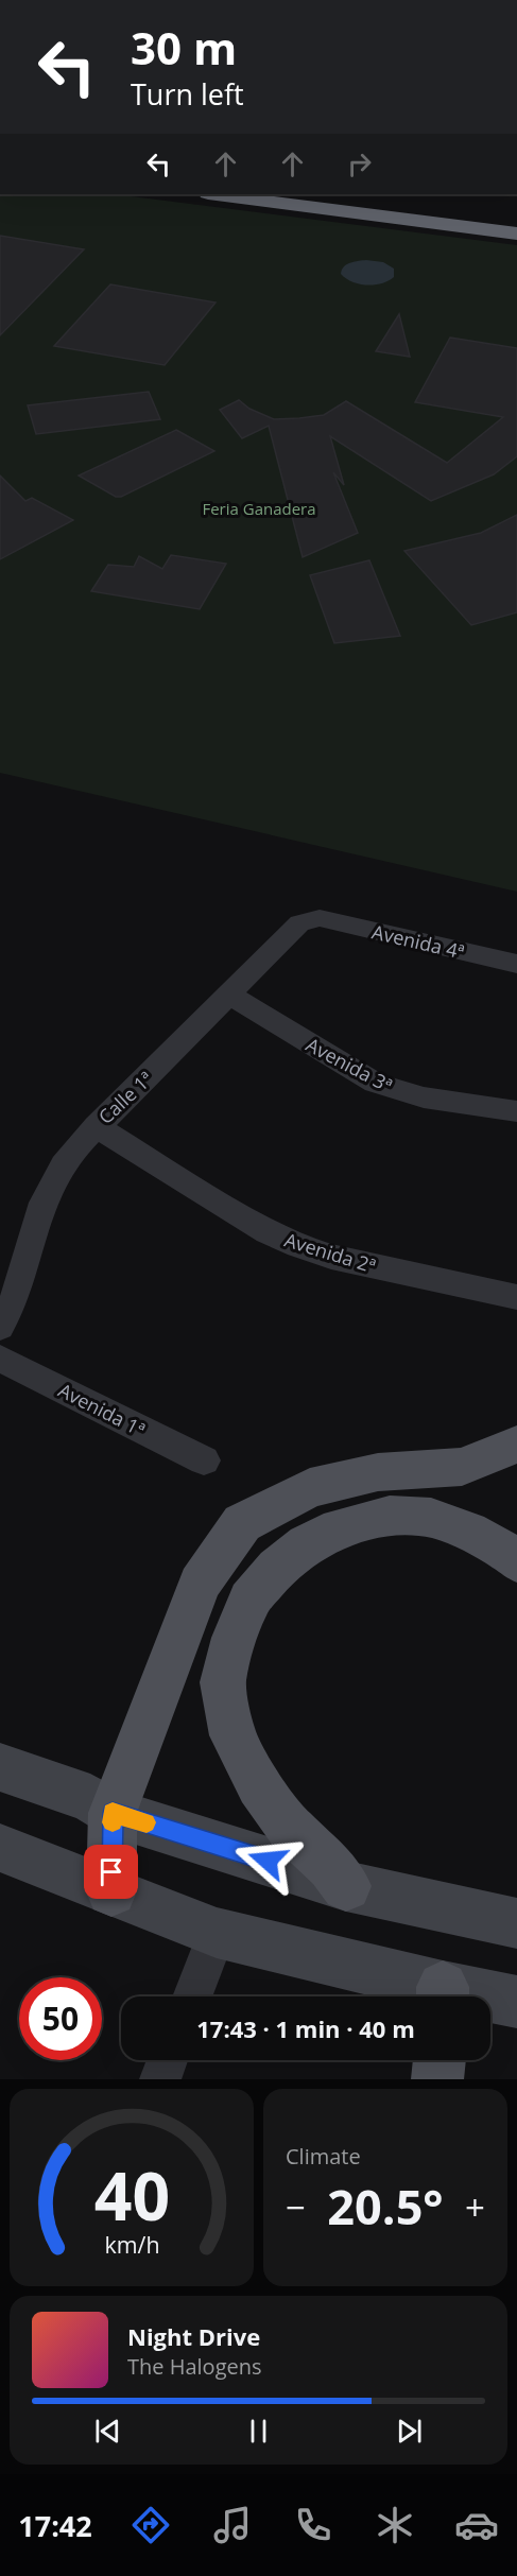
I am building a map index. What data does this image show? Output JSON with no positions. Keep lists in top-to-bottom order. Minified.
{"streets":{"street":["Avenida 4ª","Avenida 3ª","Calle 1ª","Avenida 2ª","Avenida 1ª"]},"crossings":[["Avenida 4ª","Calle 1ª"],["Avenida 3ª","Calle 1ª"],["Calle 1ª","Avenida 2ª"]],"parks":["Feria Ganadera"],"page":{"turn":["30 m","Turn left"],"limit":"50","trip":"17:43 · 1 min · 40 m","tile":"Climate","heat":["−","20.5°","+"],"song":["Night Drive","The Halogens"],"tabs":"17:42","gauge":["40","km/h"]}}
